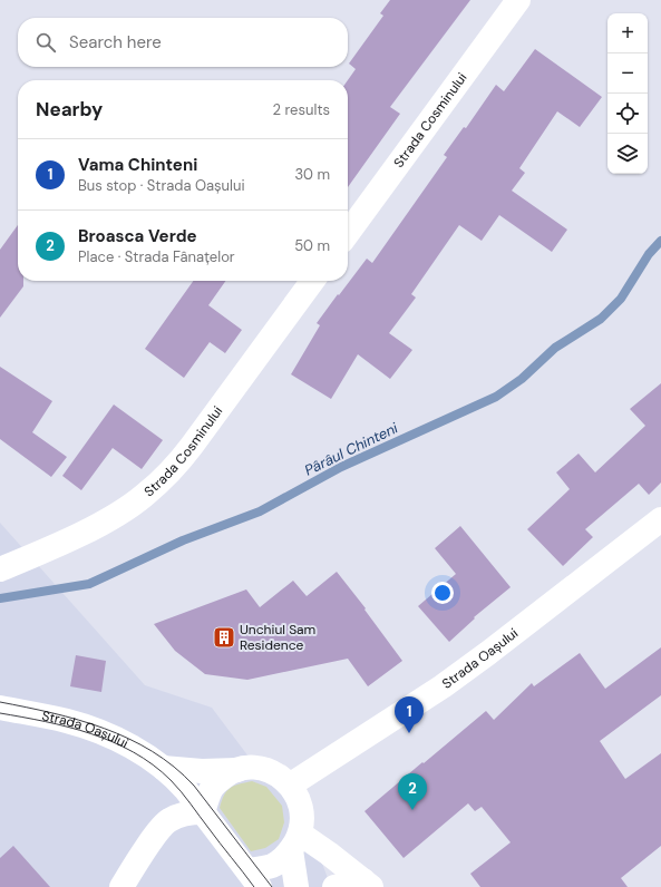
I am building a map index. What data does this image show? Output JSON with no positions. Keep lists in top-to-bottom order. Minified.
{"streets":{"main road":["Strada Cosminului","Strada Oașului"]},"water":["Pârâul Chinteni"],"places":{"building":["Unchiul Sam Residence"]},"page":{"map_buttons":["+","−"],"search":"Search here","heading":["Nearby","2 results"],"list":[{"mark":"1","name":"Vama Chinteni","note":"Bus stop · Strada Oașului","value":"30 m"},{"mark":"2","name":"Broasca Verde","note":"Place · Strada Fânațelor","value":"50 m"}],"pins":["1","2"]}}
